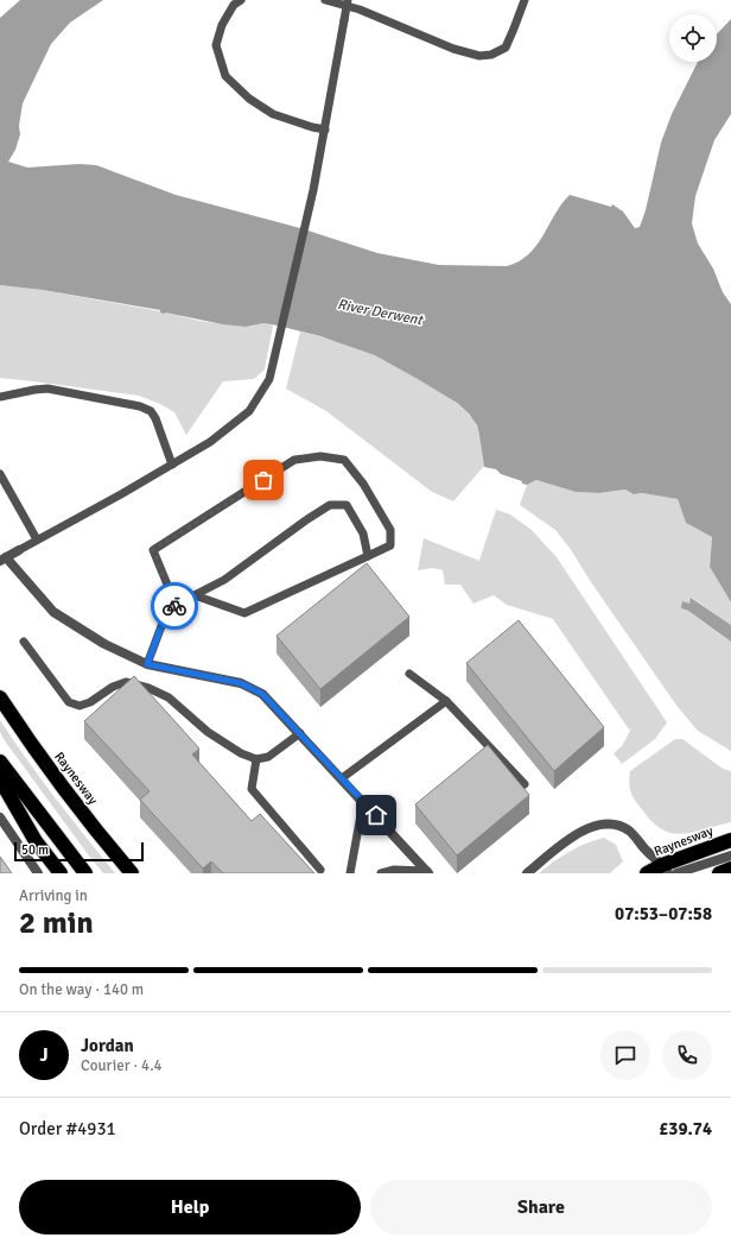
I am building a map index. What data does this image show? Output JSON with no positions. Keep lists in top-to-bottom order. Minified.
{"streets":{"highway":["Raynesway"]},"water":["River Derwent"],"scale_bar":"50 m","page":{"scale":"50 m","heading":["2 min","Arriving in","07:53–07:58"],"panel":["Jordan","Courier · 4.4","Order #4931","£39.74"],"bar":"On the way · 140 m","round":"J","buttons":["Help","Share"]}}
